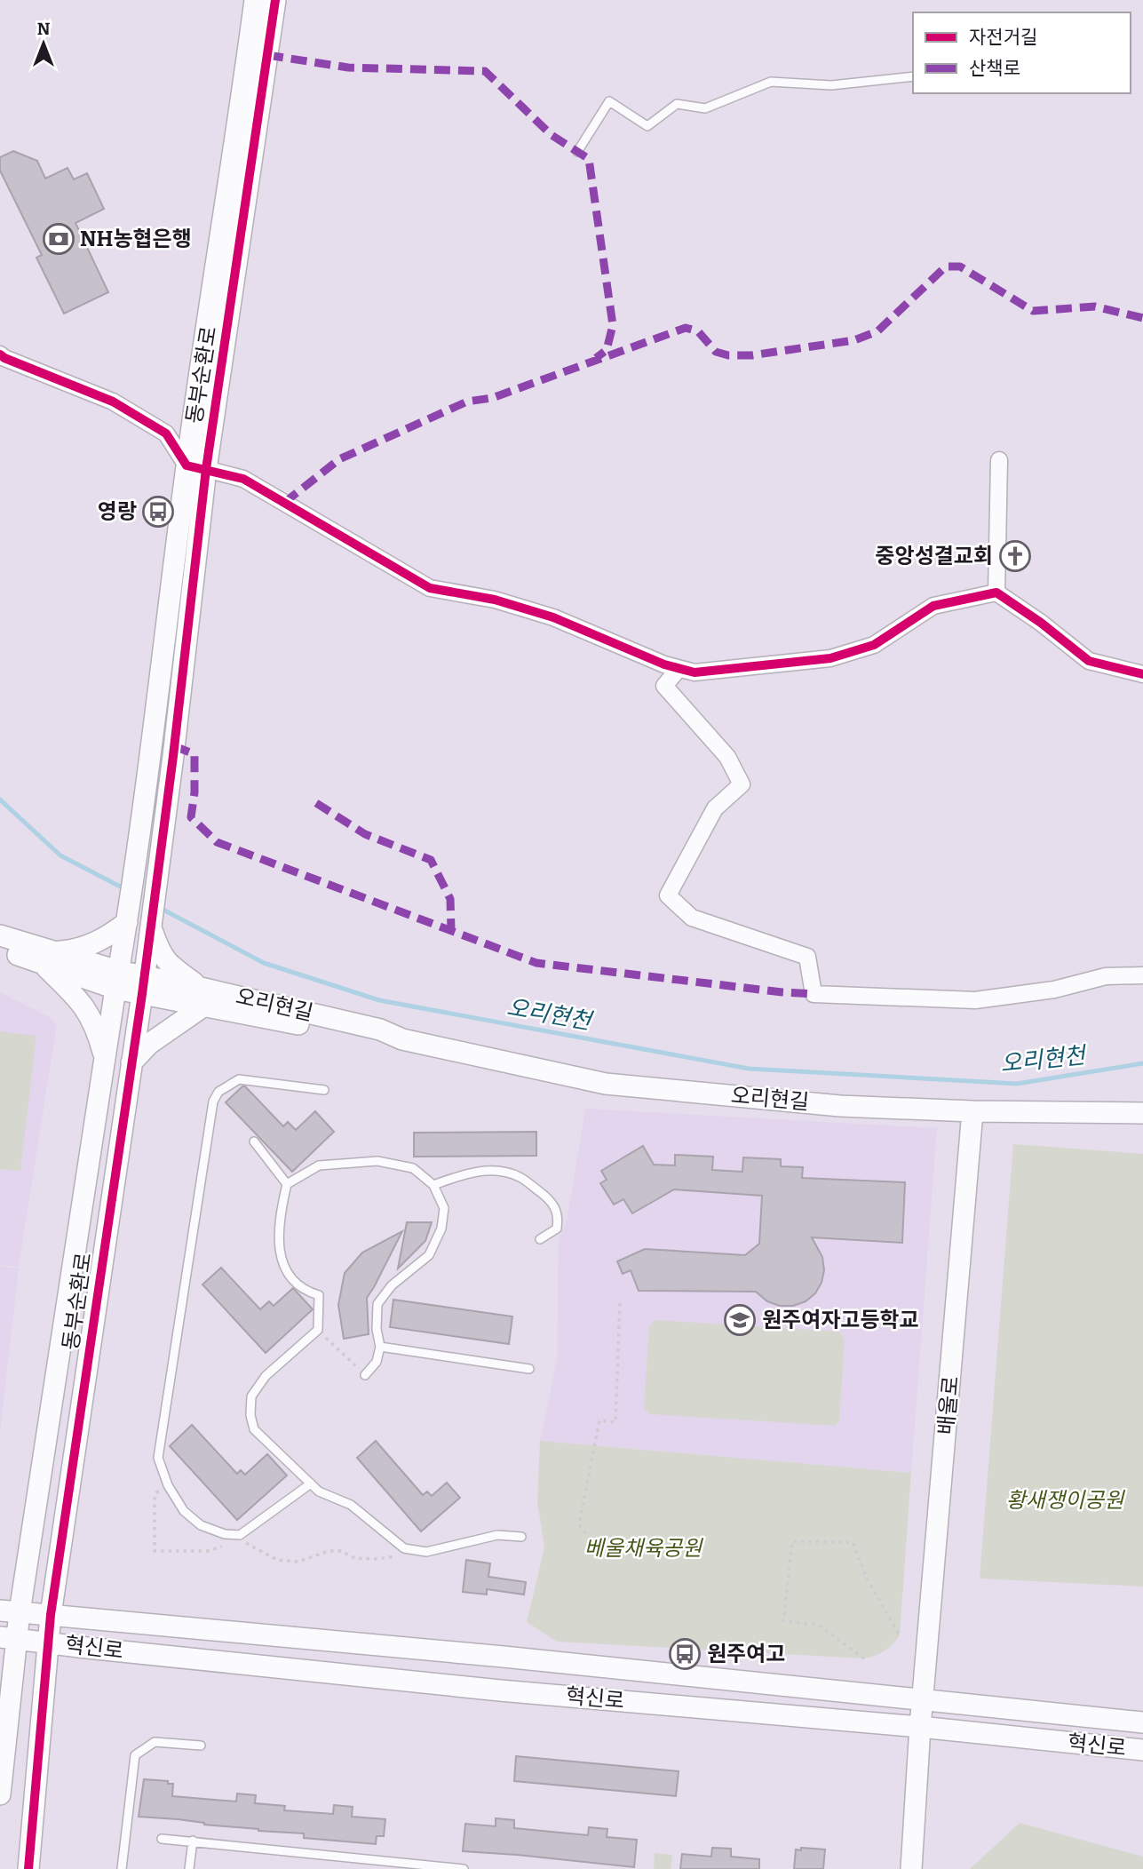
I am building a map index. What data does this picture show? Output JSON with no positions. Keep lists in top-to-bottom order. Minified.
{"streets":{"street":["동부순환로","오리현길","배울로","혁신로"]},"crossings":[["동부순환로","오리현길"],["동부순환로","혁신로"],["오리현길","배울로"],["배울로","혁신로"]],"water":["오리현천"],"parks":["황새쟁이공원","베울채육공원"],"places":{"bank":["NH농협은행"],"bus stop":["영랑","원주여고"],"church":["중앙성결교회"],"school or university":["원주여자고등학교"]},"legend":["자전거길","산책로"],"north":"top"}
